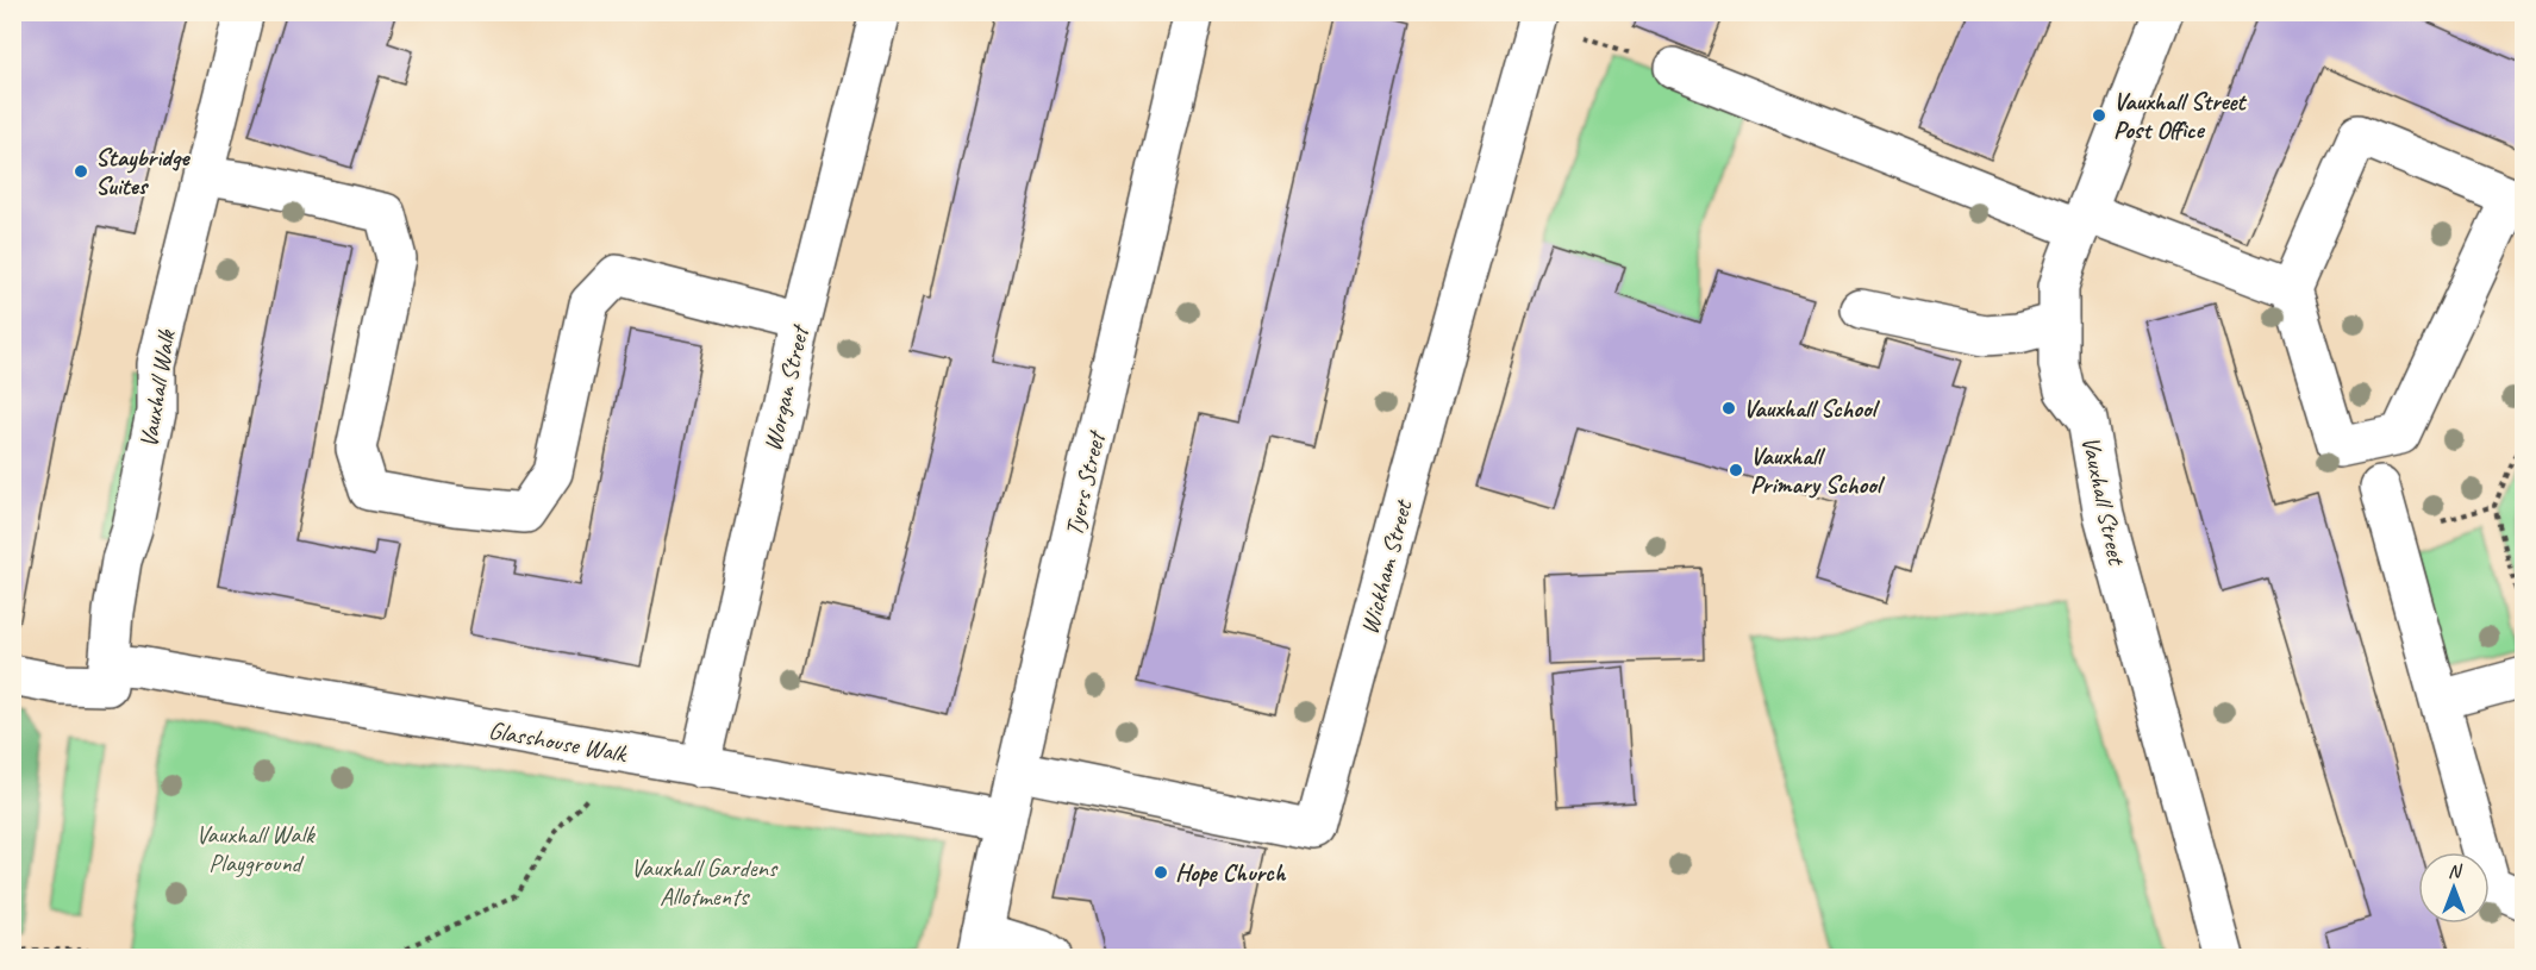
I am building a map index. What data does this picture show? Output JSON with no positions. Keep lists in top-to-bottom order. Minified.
{"streets":{"street":["Vauxhall Walk","Worgan Street","Tyers Street","Vauxhall Street","Wickham Street","Glasshouse Walk"]},"crossings":[["Vauxhall Walk","Glasshouse Walk"],["Worgan Street","Glasshouse Walk"],["Tyers Street","Wickham Street"],["Tyers Street","Glasshouse Walk"]],"parks":["Vauxhall Walk Playground","Vauxhall Gardens Allotments"],"places":["Vauxhall Street Post Office","Staybridge Suites","Vauxhall School","Vauxhall Primary School","Hope Church"],"north":"top"}
